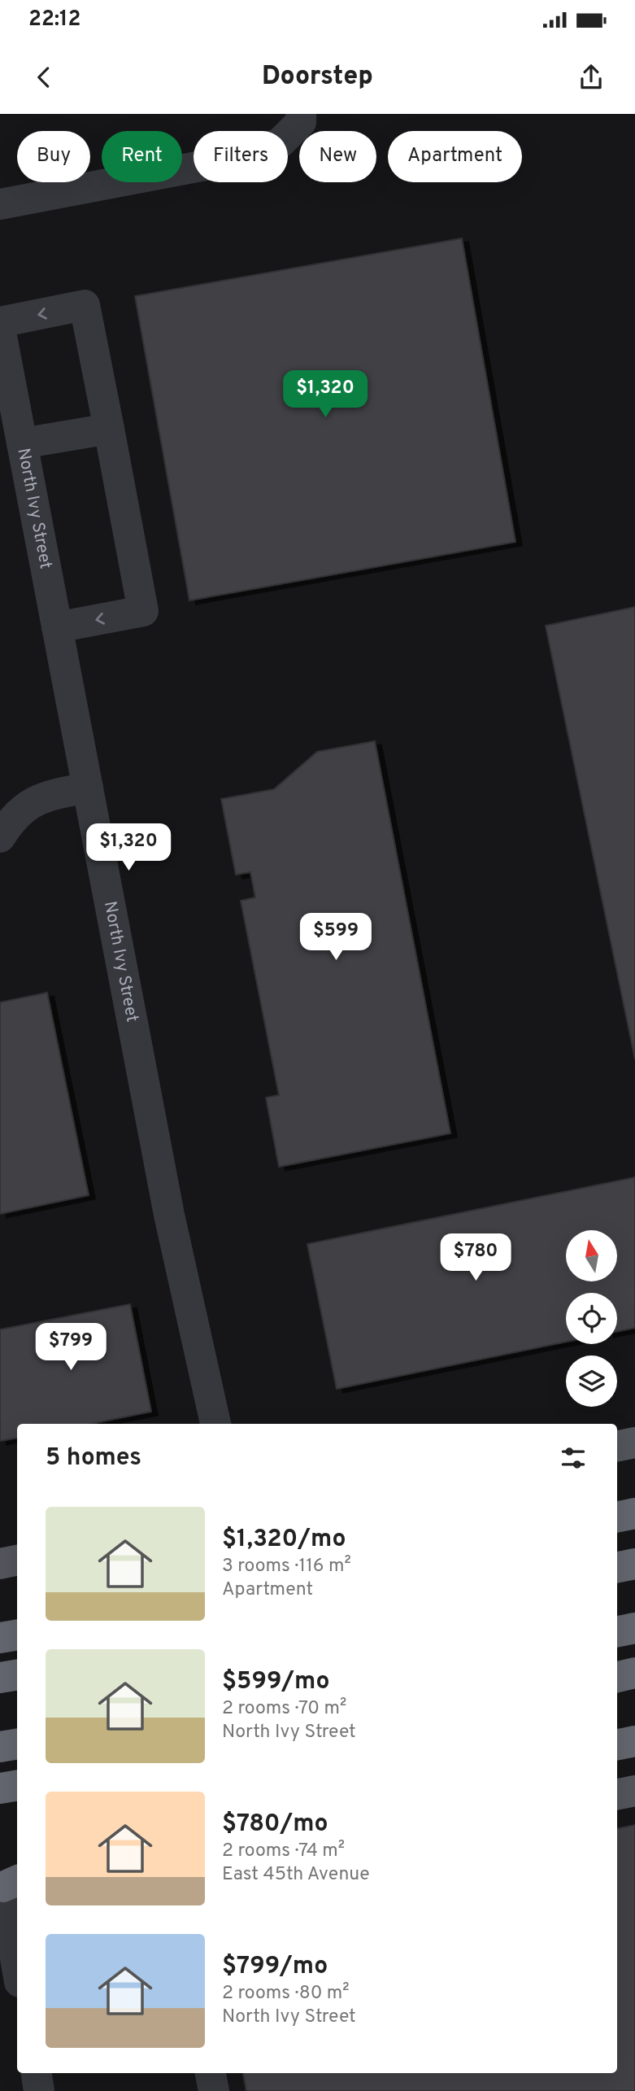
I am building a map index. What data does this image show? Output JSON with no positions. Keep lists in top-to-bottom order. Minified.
{"streets":{"street":["North Ivy Street"]},"north":"top","page":{"status":"22:12","header":"Doorstep","chip":["Buy","Rent","Filters","New","Apartment"],"price":["$1,320","$1,320","$599","$780","$799"],"heading":"5 homes","list":[{"name":"$1,320/mo","note":"3 rooms · 116 m² · Apartment"},{"name":"$599/mo","note":"2 rooms · 70 m² · North Ivy Street"},{"name":"$780/mo","note":"2 rooms · 74 m² · East 45th Avenue"},{"name":"$799/mo","note":"2 rooms · 80 m² · North Ivy Street"}]}}
